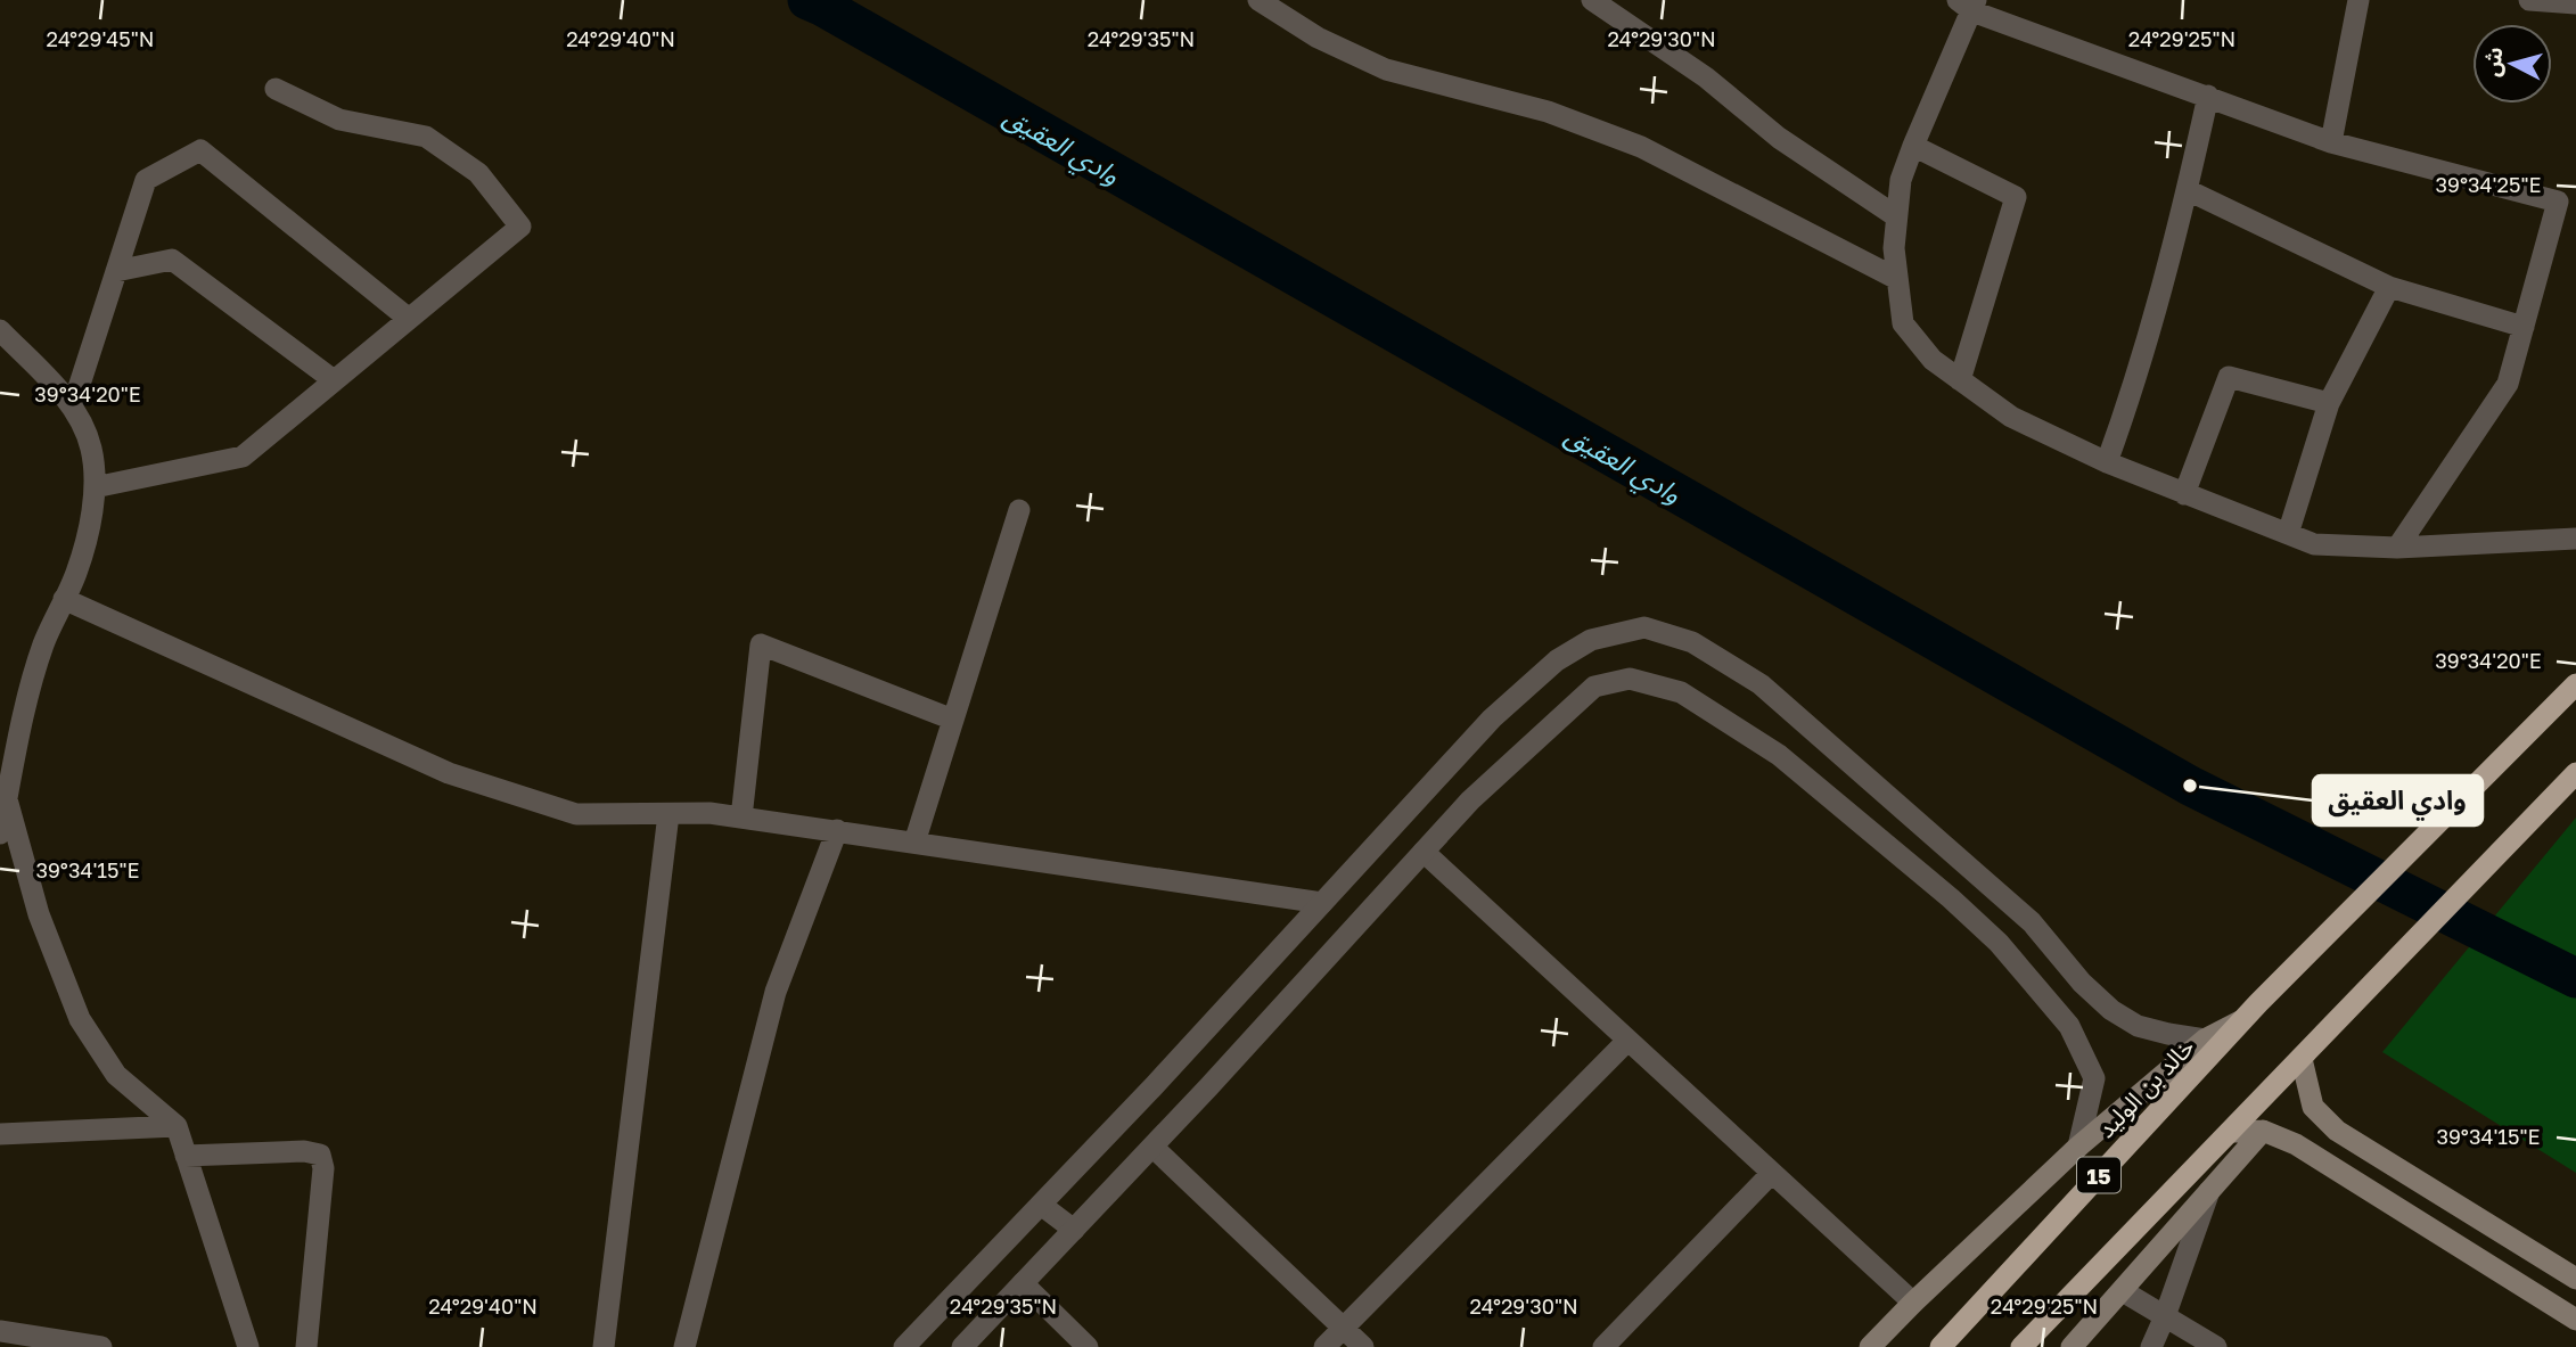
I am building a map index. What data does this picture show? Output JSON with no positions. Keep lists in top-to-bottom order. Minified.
{"streets":{"highway":["خالد بن الوليد","15"]},"water":["وادي العقيق"],"places":["وادي العقيق"],"north":"left","coordinates":["24°29'45\"N","24°29'40\"N","24°29'35\"N","24°29'30\"N","24°29'25\"N","39°34'25\"E","39°34'20\"E","39°34'15\"E"]}
